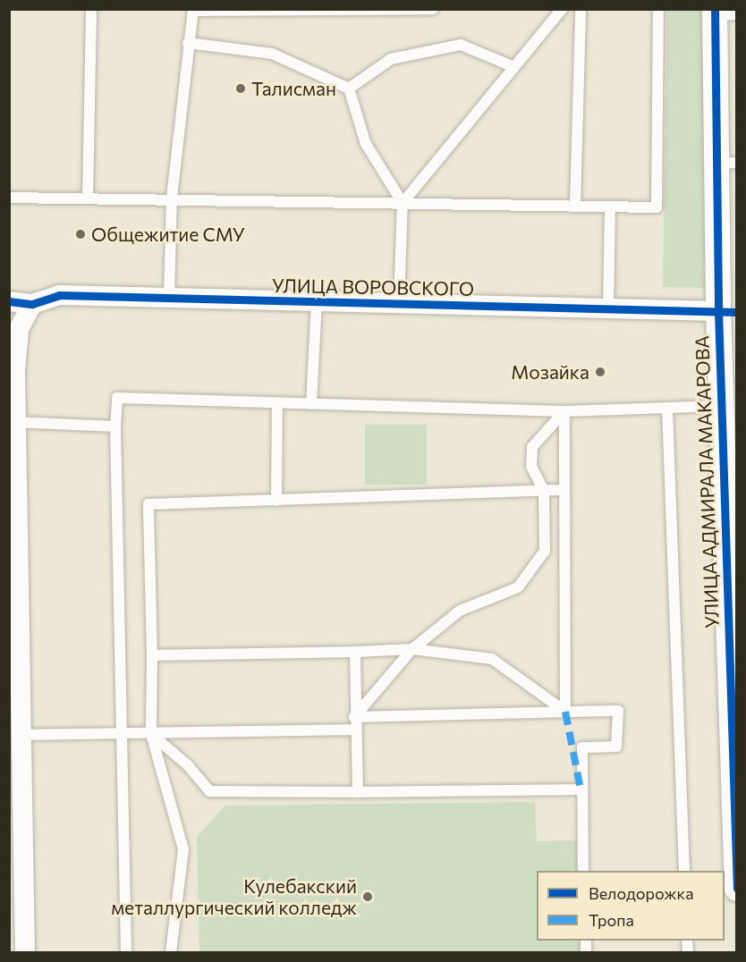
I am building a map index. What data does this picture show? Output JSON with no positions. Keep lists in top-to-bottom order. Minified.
{"streets":{"street":["УЛИЦА ВОРОВСКОГО","УЛИЦА АДМИРАЛА МАКАРОВА"]},"crossings":[["УЛИЦА ВОРОВСКОГО","УЛИЦА АДМИРАЛА МАКАРОВА"]],"places":["Талисман","Общежитие СМУ","Мозайка","Кулебакский металлургический колледж"],"legend":["Велодорожка","Тропа"]}
